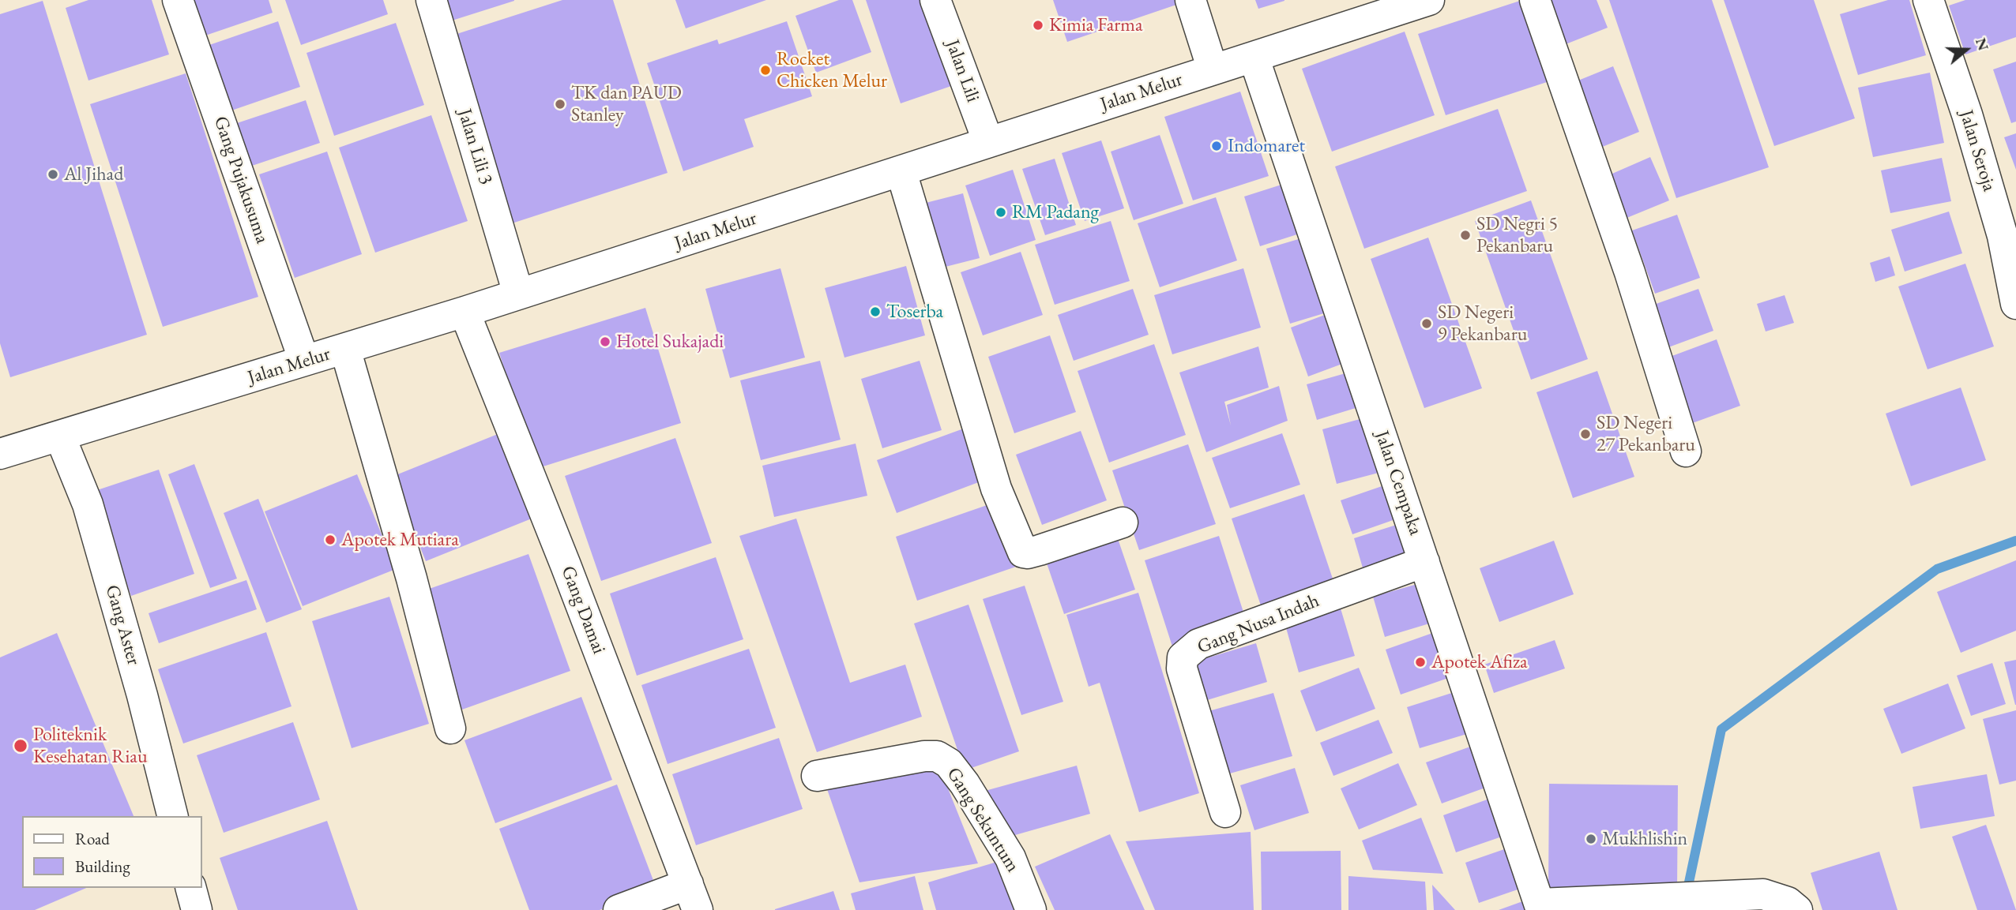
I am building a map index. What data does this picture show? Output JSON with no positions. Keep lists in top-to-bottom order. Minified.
{"streets":{"street":["Jalan Lili","Jalan Melur","Jalan Lili 3","Jalan Seroja","Gang Pujakusuma","Jalan Cempaka","Gang Damai","Gang Nusa Indah","Gang Aster","Gang Sekuntum"]},"crossings":[["Jalan Lili","Jalan Melur"],["Jalan Melur","Jalan Lili 3"],["Jalan Melur","Gang Pujakusuma"],["Jalan Melur","Jalan Cempaka"],["Jalan Melur","Gang Damai"],["Jalan Melur","Gang Aster"],["Jalan Cempaka","Gang Nusa Indah"]],"places":["Kimia Farma","Rocket Chicken Melur","TK dan PAUD Stanley","Indomaret","Al Jihad","RM Padang","SD Negri 5 Pekanbaru","Toserba","SD Negeri 9 Pekanbaru","Hotel Sukajadi","SD Negeri 27 Pekanbaru","Apotek Mutiara","Apotek Afiza","Politeknik Kesehatan Riau","Mukhlishin"],"legend":["Road","Building"],"north":"right"}
